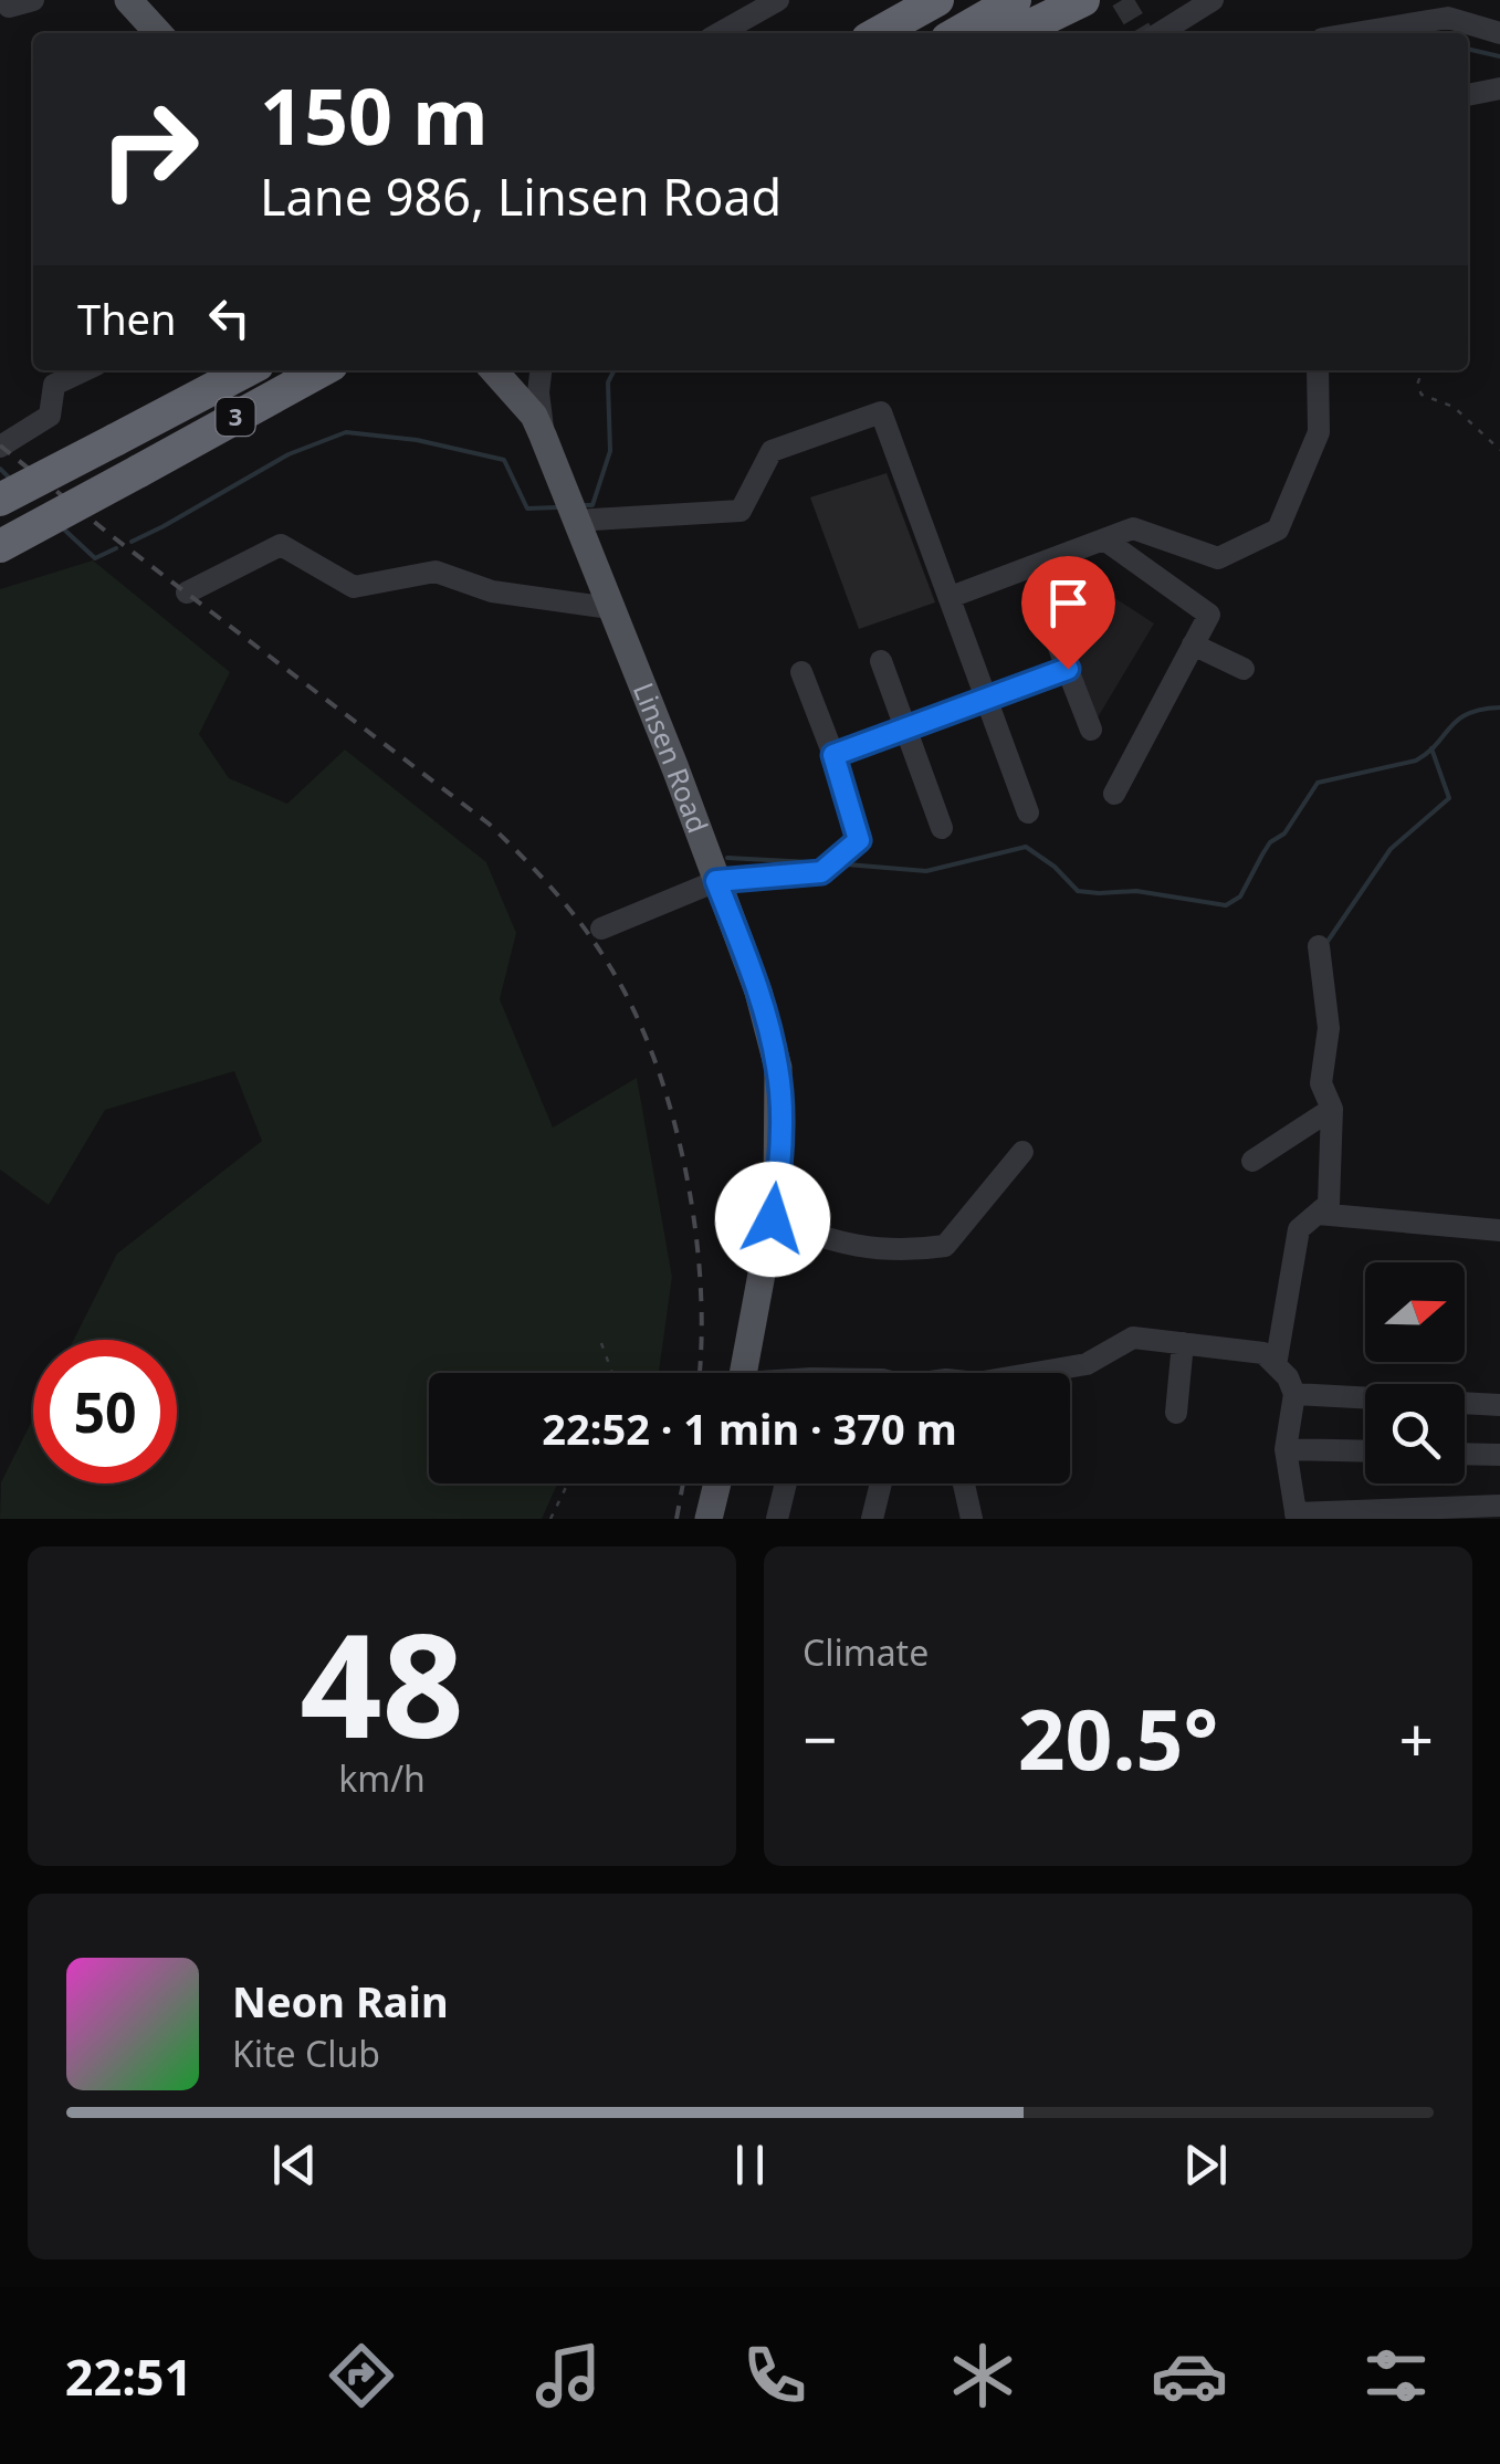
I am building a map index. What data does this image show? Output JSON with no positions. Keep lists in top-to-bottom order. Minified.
{"streets":{"highway":["3"],"main road":["Linsen Road"]},"north":"right","page":{"turn":["150 m","Lane 986, Linsen Road"],"then":"Then","limit":"50","trip":"22:52 · 1 min · 370 m","tile":[["48","km/h"],"Climate"],"heat":["−","20.5°","+"],"song":["Neon Rain","Kite Club"],"tabs":"22:51"}}
